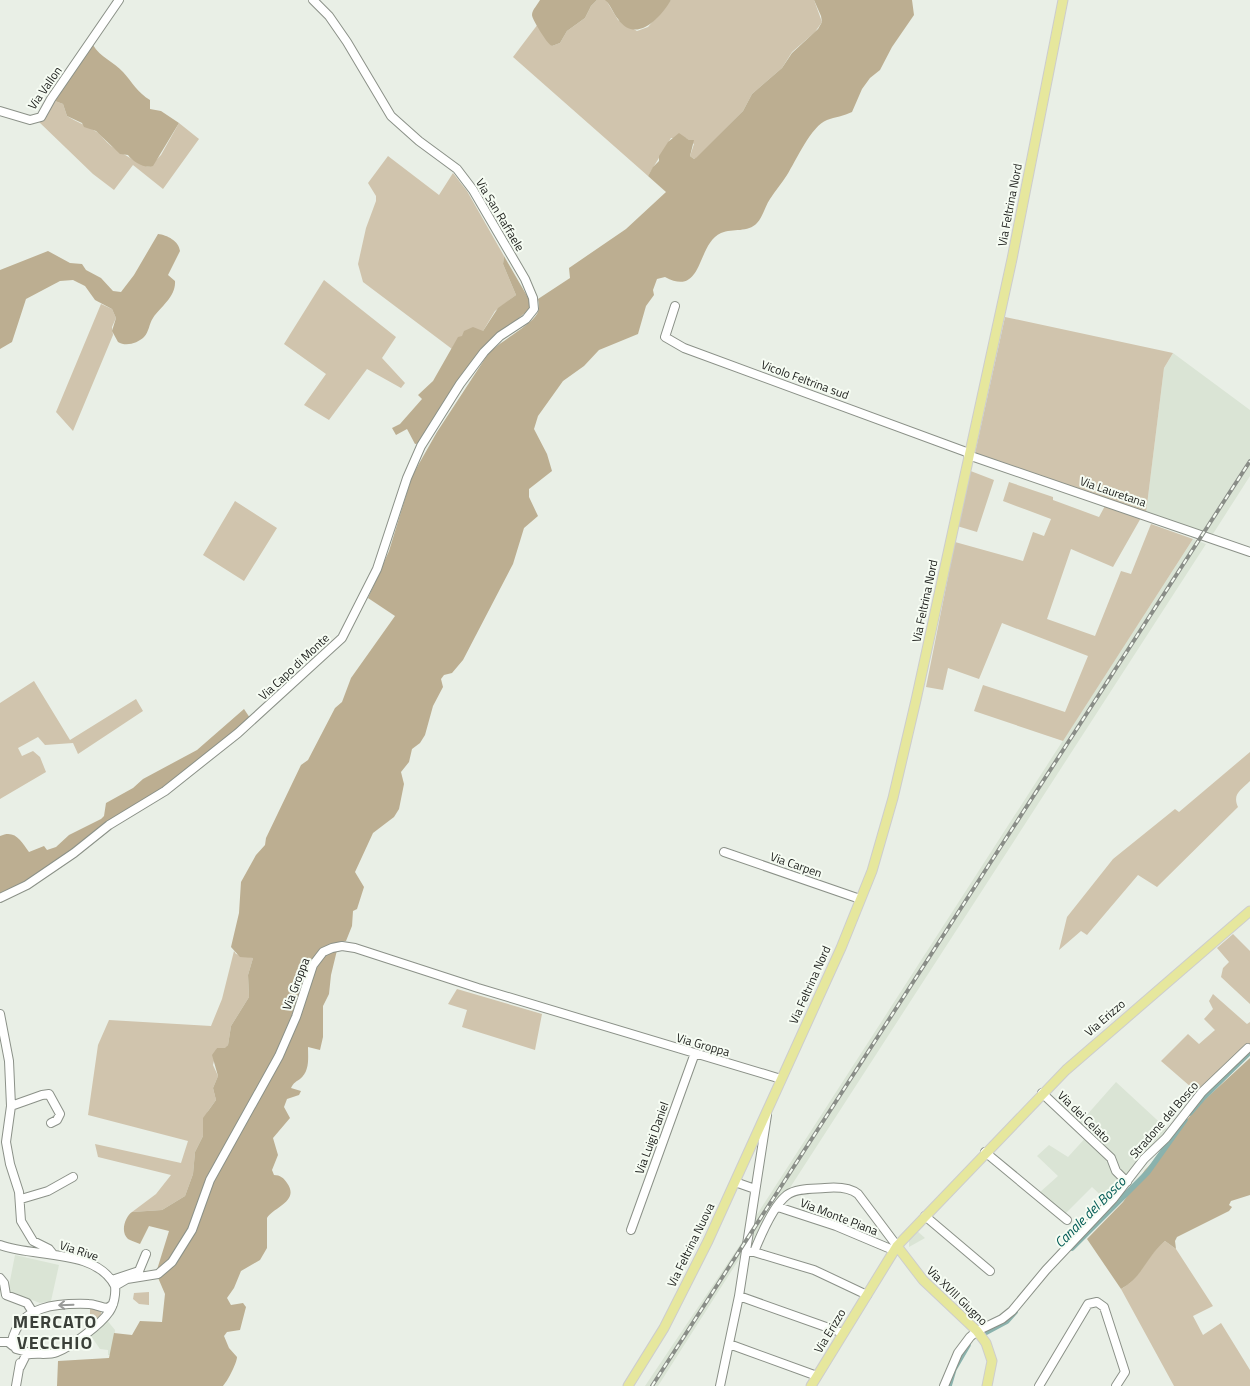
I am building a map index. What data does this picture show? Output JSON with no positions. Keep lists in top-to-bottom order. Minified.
{"streets":{"main road":["Via Feltrina Nord","Via Erizzo","Via Feltrina Nuova","Via XVIII Giugno"],"street":["Via Vallon","Via San Raffaele","Vicolo Feltrina sud","Via Lauretana","Via Capo di Monte","Via Carpen","Via Groppa","Via dei Celato","Stradone del Bosco","Via Luigi Daniel","Via Monte Piana","Via Rive"]},"crossings":[["Via Feltrina Nord","Vicolo Feltrina sud"],["Via Feltrina Nord","Via Lauretana"],["Via Feltrina Nord","Via Carpen"],["Via Feltrina Nord","Via Groppa"],["Via Feltrina Nord","Via Feltrina Nuova"],["Via San Raffaele","Via Capo di Monte"],["Vicolo Feltrina sud","Via Lauretana"],["Via Groppa","Via Luigi Daniel"],["Via Groppa","Via Rive"],["Via Erizzo","Via dei Celato"],["Via Erizzo","Via Monte Piana"],["Via Erizzo","Via XVIII Giugno"],["Via dei Celato","Stradone del Bosco"],["Stradone del Bosco","Via XVIII Giugno"],["Via Monte Piana","Via XVIII Giugno"]],"districts":["MERCATO VECCHIO"],"water":["Canale del Bosco"]}
